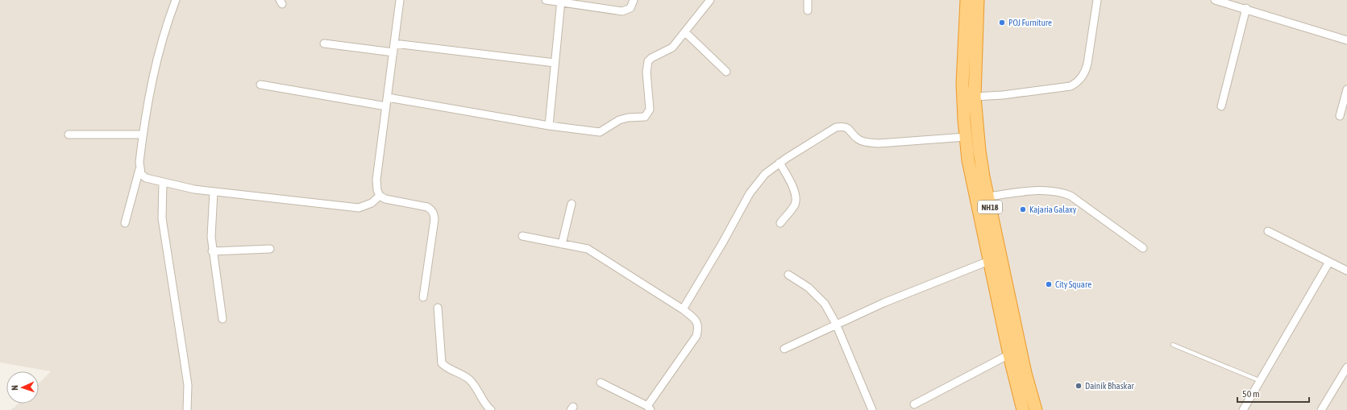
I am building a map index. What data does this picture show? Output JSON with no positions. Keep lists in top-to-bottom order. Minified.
{"streets":{"highway":["NH18"]},"places":["POJ Furniture","Kajaria Galaxy","City Square","Dainik Bhaskar"],"scale_bar":"50 m","north":"left"}
